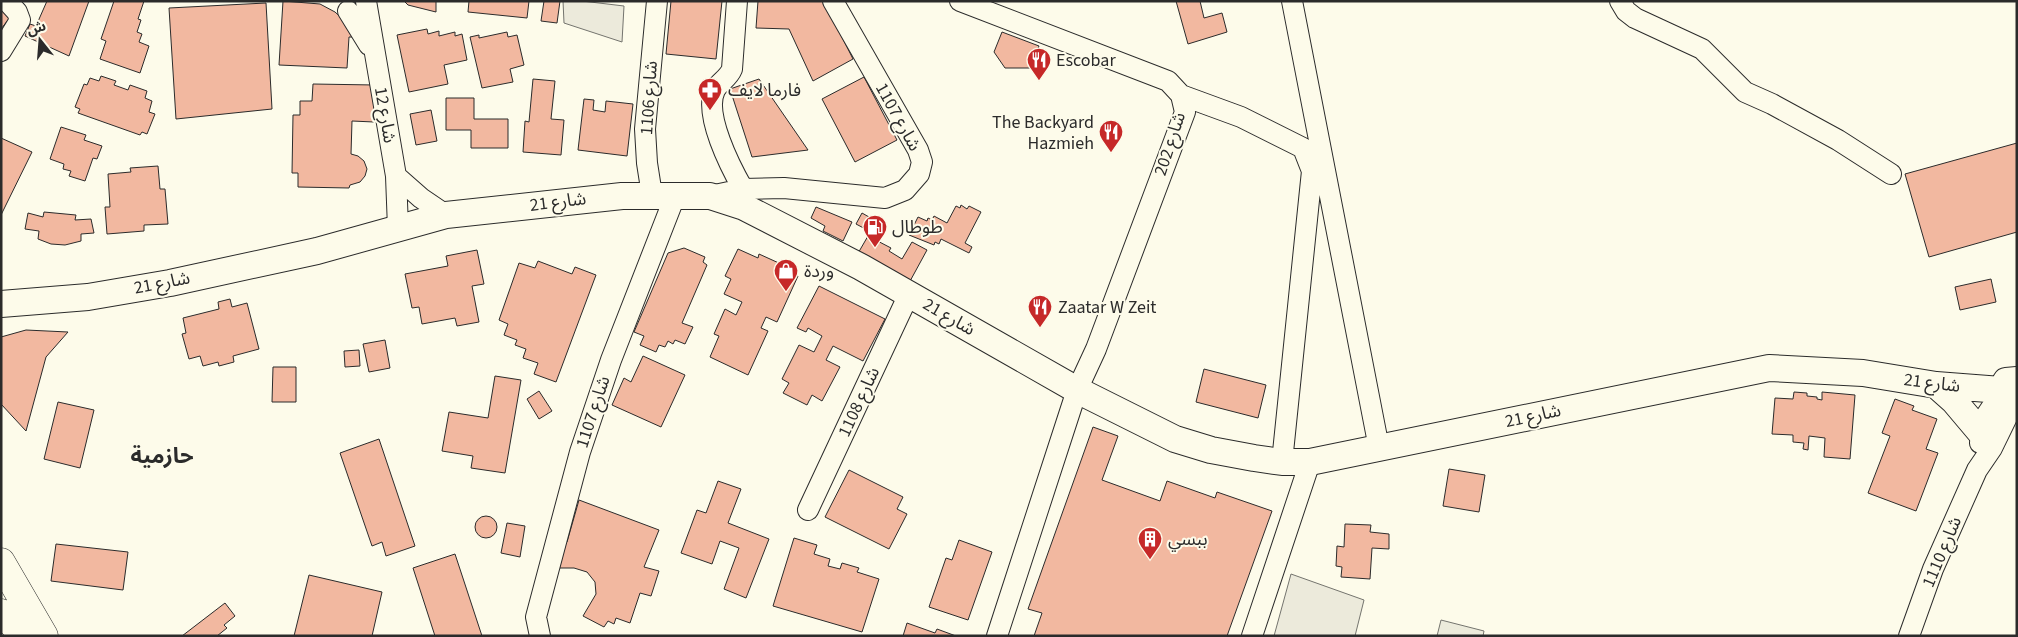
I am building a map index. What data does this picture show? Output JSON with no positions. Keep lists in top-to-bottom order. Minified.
{"streets":{"main road":["شارع 21"],"street":["شارع 1106","شارع 12","شارع 1107","شارع 202","شارع 1108","شارع 1110"]},"crossings":[["شارع 1106","شارع 1107"],["شارع 1106","شارع 21"],["شارع 12","شارع 21"],["شارع 1107","شارع 21"],["شارع 202","شارع 21"],["شارع 21","شارع 1108"]],"districts":["حازمية"],"places":{"restaurant":["Escobar","The Backyard Hazmieh","Zaatar W Zeit"],"pharmacy":["فارما لايف"],"fuel station":["طوطال"],"shop":["وردة"],"building":["ببسي"]},"north":"top"}
